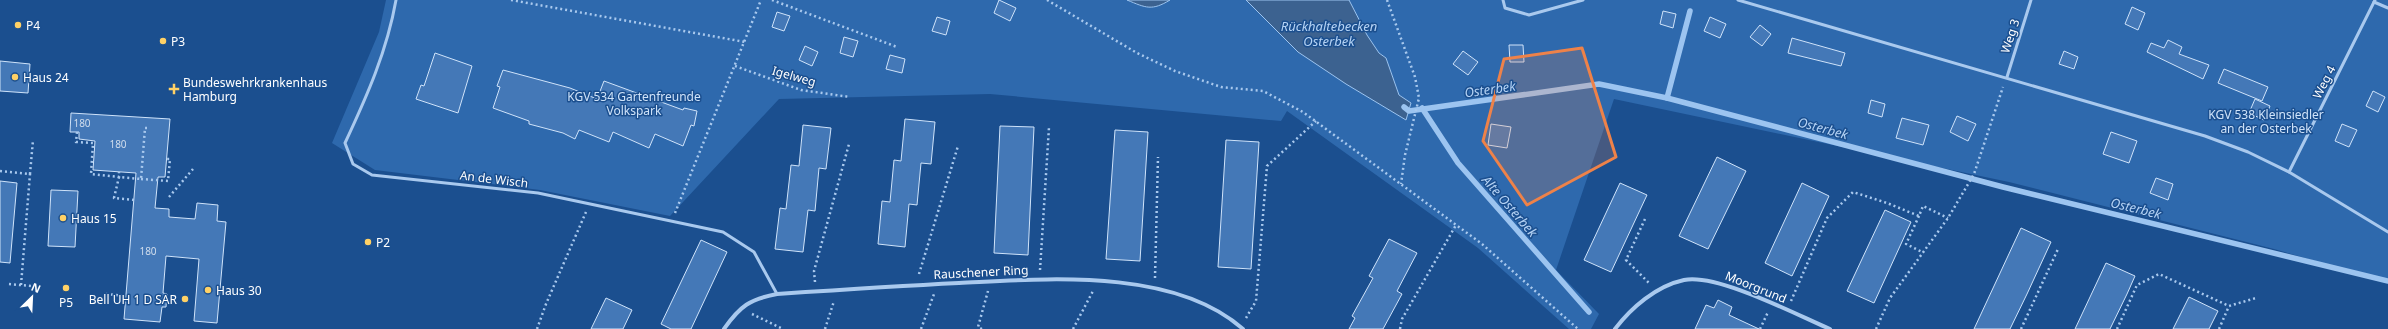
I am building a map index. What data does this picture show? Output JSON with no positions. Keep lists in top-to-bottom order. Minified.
{"streets":{"street":["Rauschener Ring","Moorgrund"],"lane":["Weg 3","Weg 4","An de Wisch"],"path":["Igelweg"]},"crossings":[["An de Wisch","Rauschener Ring"]],"water":["Rückhaltebecken Osterbek","Osterbek","Alte Osterbek"],"parks":["KGV 534 Gartenfreunde Volkspark","KGV 538 Kleinsiedler an der Osterbek"],"places":{"other":["P4","P3","Haus 24","Haus 15","P2","P5","Haus 30","Bell UH 1 D SAR"],"health":["Bundeswehrkrankenhaus Hamburg"]},"house_numbers":["180","180","180"],"north":"top right"}
